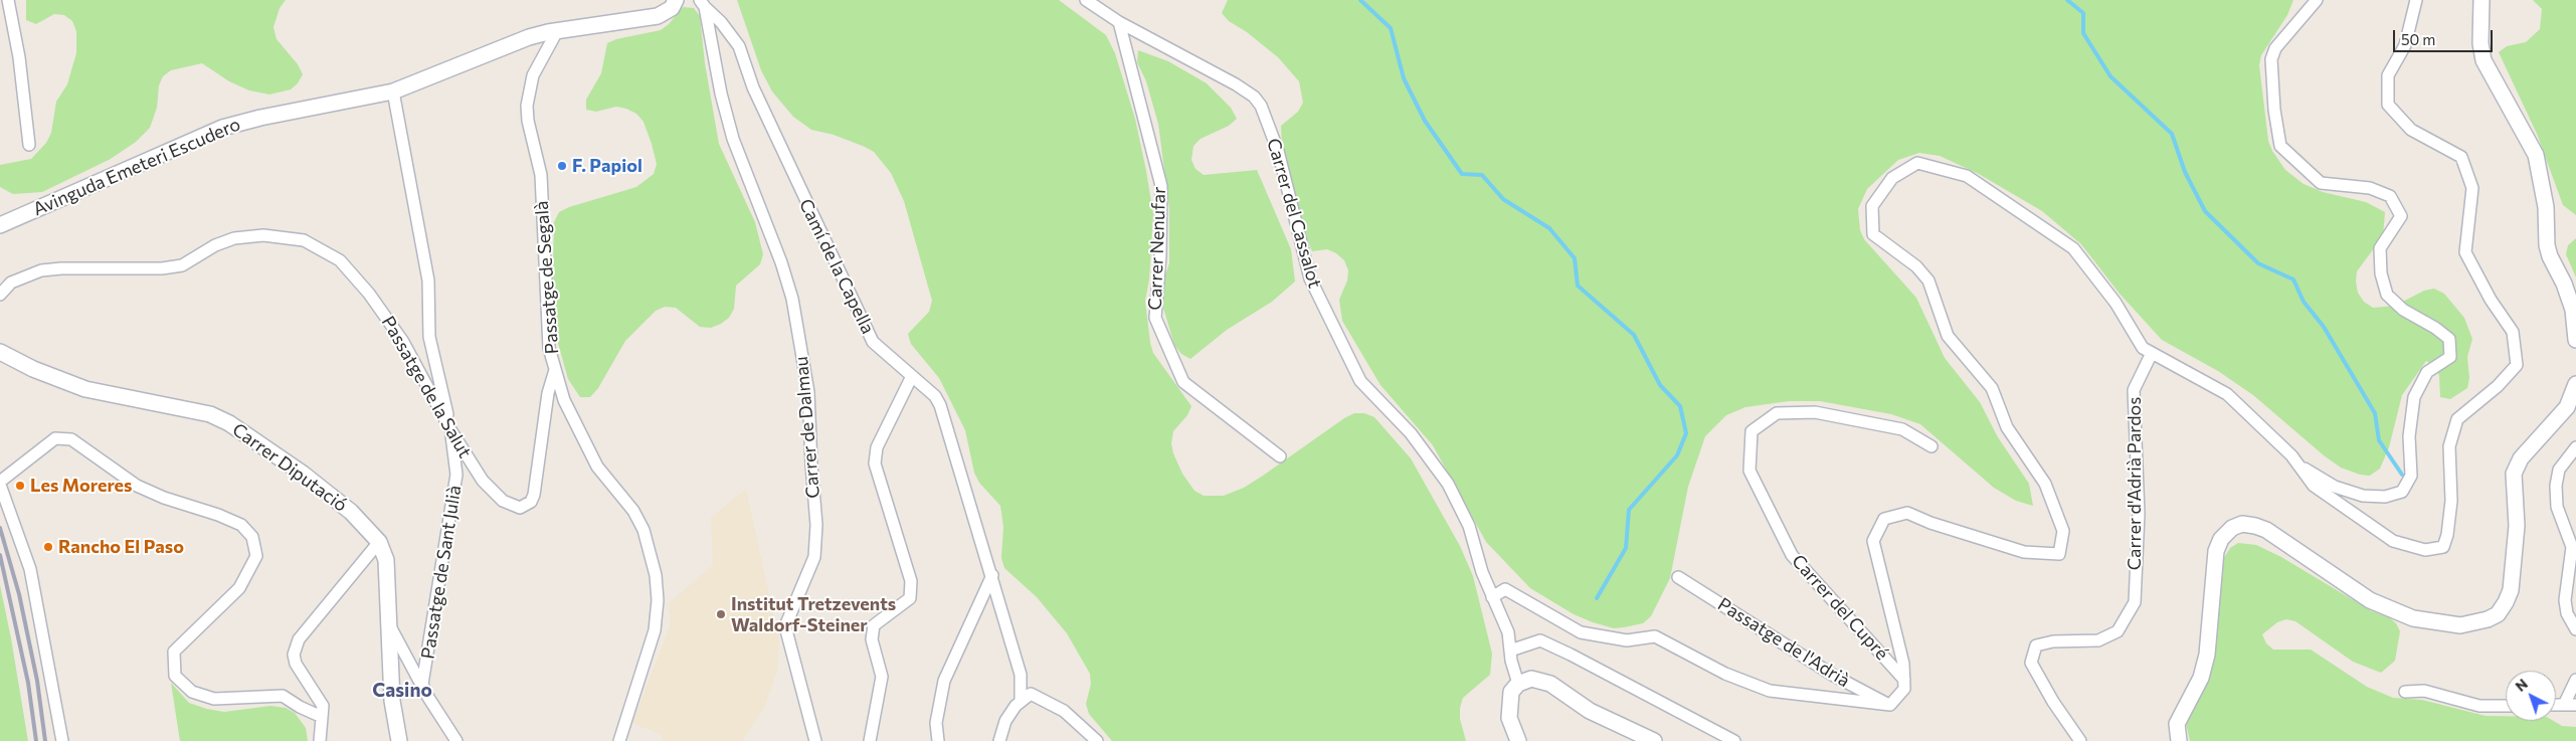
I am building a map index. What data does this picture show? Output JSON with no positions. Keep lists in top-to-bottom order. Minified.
{"streets":{"street":["Avinguda Emeteri Escudero","Carrer del Cassalot","Carrer Nenufar","Camí de la Capella","Passatge de Segalà","Passatge de la Salut","Carrer de Dalmau","Carrer Diputació","Carrer d'Adrià Pardos","Passatge de Sant Julià","Carrer del Cupré","Passatge de l'Adrià"]},"crossings":[["Avinguda Emeteri Escudero","Passatge de Segalà"],["Avinguda Emeteri Escudero","Passatge de Sant Julià"],["Carrer del Cassalot","Carrer Nenufar"],["Camí de la Capella","Carrer de Dalmau"],["Passatge de Segalà","Passatge de la Salut"],["Passatge de la Salut","Passatge de Sant Julià"]],"districts":["Casino"],"places":["F. Papiol","Les Moreres","Rancho El Paso","Institut Tretzevents Waldorf-Steiner"],"scale_bar":"50 m","north":"top left"}
